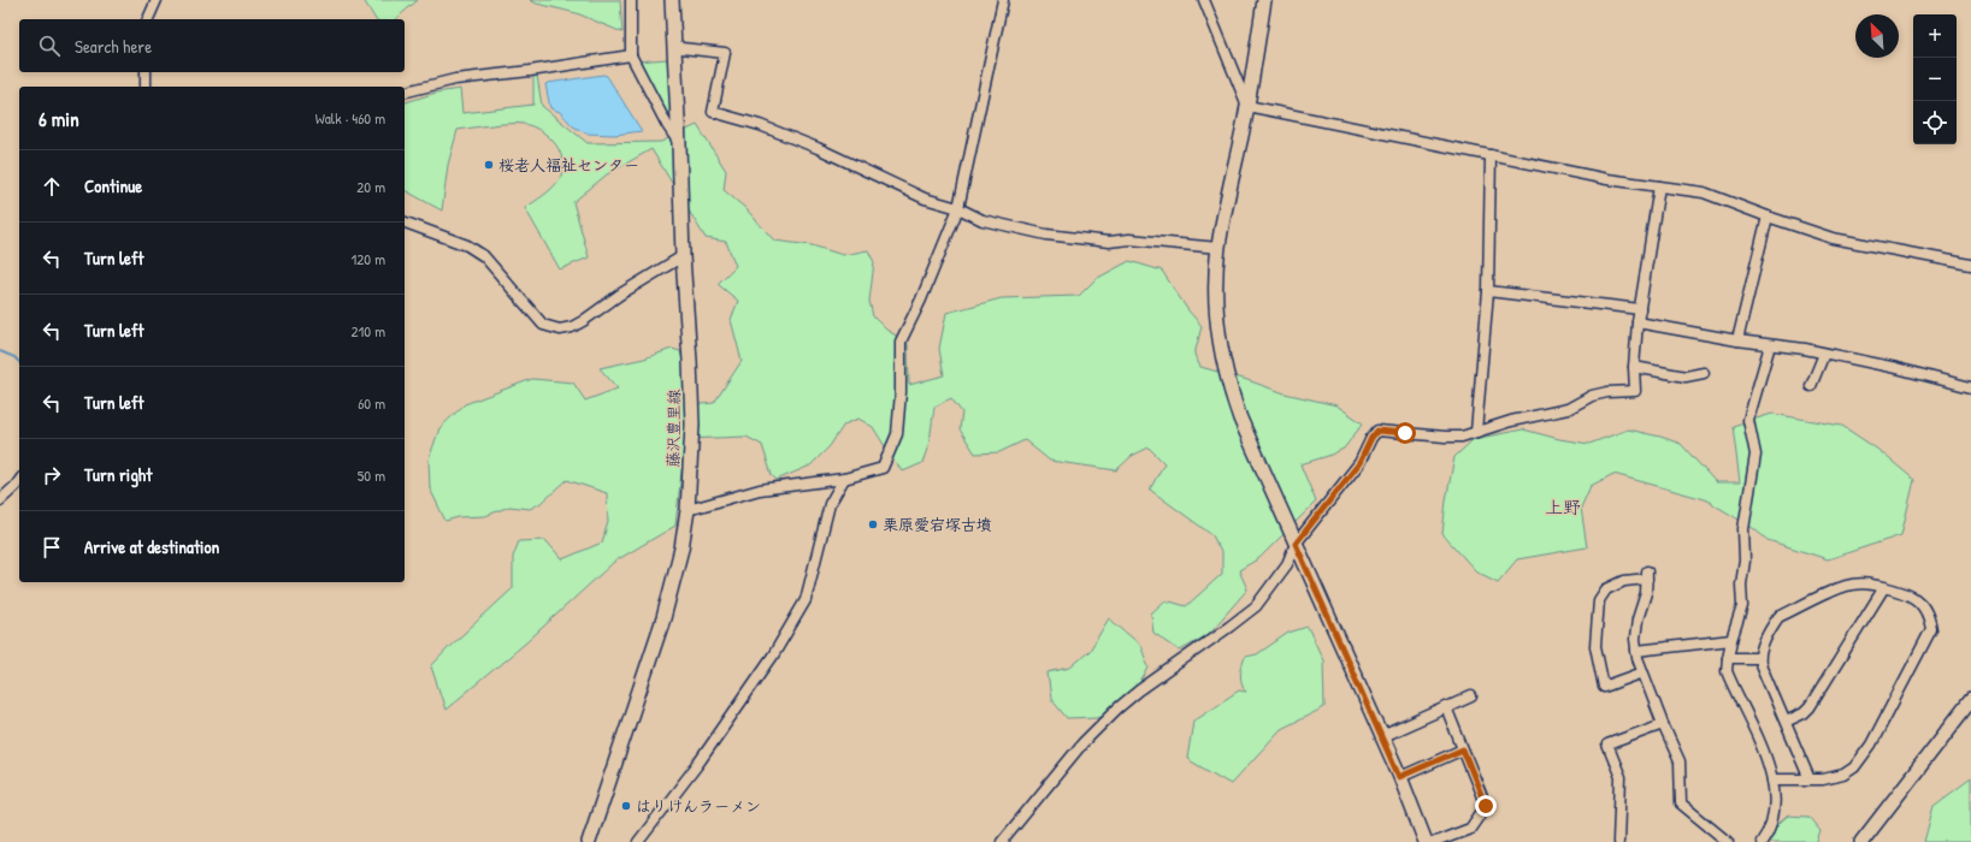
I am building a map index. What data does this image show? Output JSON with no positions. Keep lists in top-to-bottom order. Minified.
{"streets":{"main road":["藤沢豊里線"]},"districts":["上野"],"places":["桜老人福祉センター","栗原愛宕塚古墳","はりけんラーメン"],"north":"top left","page":{"map_buttons":["+","−"],"search":"Search here","heading":["6 min","Walk · 460 m"],"list":[["Continue","20 m"],["Turn left","120 m"],["Turn left","210 m"],["Turn left","60 m"],["Turn right","50 m"],"Arrive at destination"]}}
